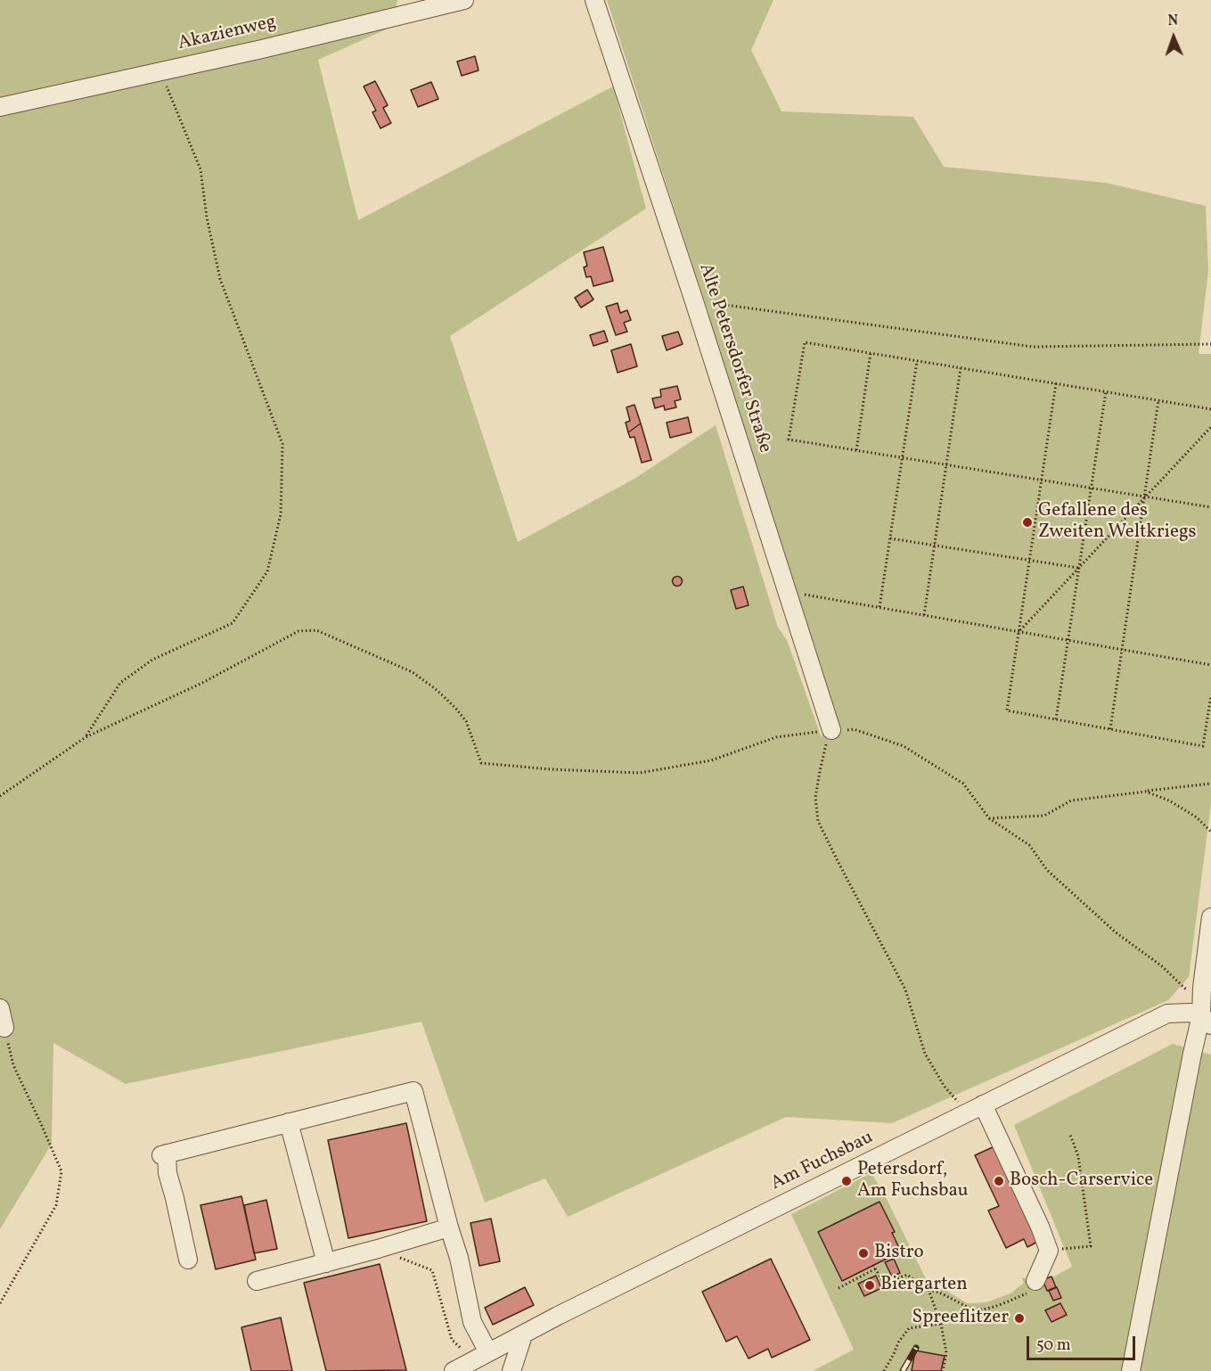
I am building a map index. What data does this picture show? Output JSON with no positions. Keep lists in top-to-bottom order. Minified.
{"streets":{"street":["Akazienweg","Alte Petersdorfer Straße","Am Fuchsbau"]},"places":["Gefallene des Zweiten Weltkriegs","Petersdorf, Am Fuchsbau","Bosch-Carservice","Bistro","Biergarten","Spreeflitzer"],"scale_bar":"50 m","north":"top"}
